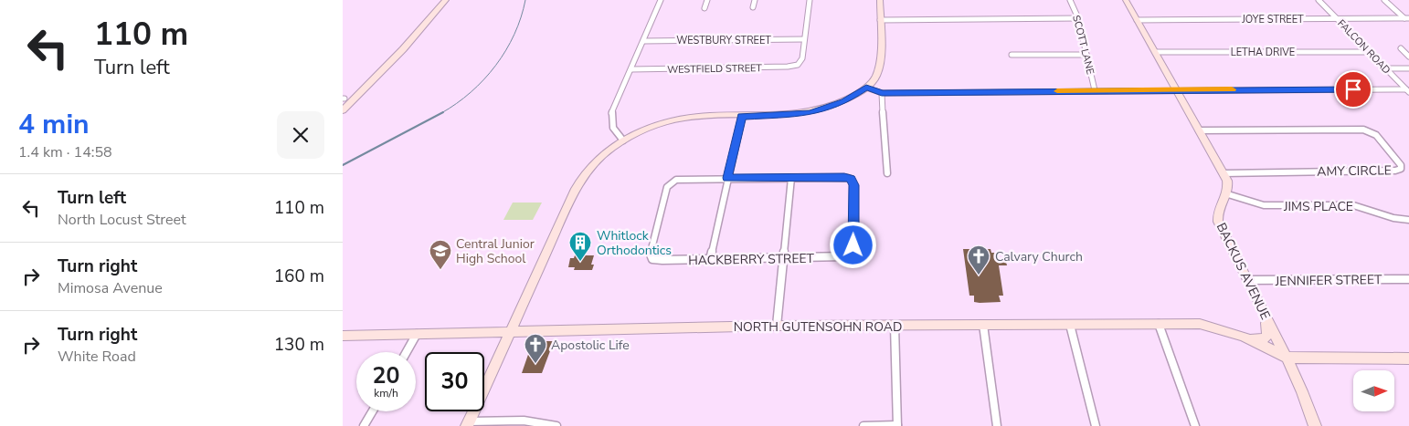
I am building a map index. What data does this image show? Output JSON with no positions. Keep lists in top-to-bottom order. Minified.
{"streets":{"street":["JOYE STREET","WESTBURY STREET","SCOTT LANE","FALCON ROAD","LETHA DRIVE","WESTFIELD STREET","AMY CIRCLE","JIMS PLACE","HACKBERRY STREET","BACKUS AVENUE","JENNIFER STREET","NORTH GUTENSOHN ROAD"]},"crossings":[["JOYE STREET","FALCON ROAD"],["WESTBURY STREET","WESTFIELD STREET"],["FALCON ROAD","LETHA DRIVE"],["JIMS PLACE","BACKUS AVENUE"],["BACKUS AVENUE","JENNIFER STREET"],["BACKUS AVENUE","NORTH GUTENSOHN ROAD"]],"places":{"building":["Whitlock Orthodontics"],"school or university":["Central Junior High School"],"church":["Calvary Church","Apostolic Life"]},"north":"right","page":{"turn":["110 m","Turn left"],"heading":["4 min","1.4 km · 14:58"],"list":[{"name":"Turn left","note":"North Locust Street","value":"110 m"},{"name":"Turn right","note":"Mimosa Avenue","value":"160 m"},{"name":"Turn right","note":"White Road","value":"130 m"}],"speed":"20 km/h","limit":"30"}}
